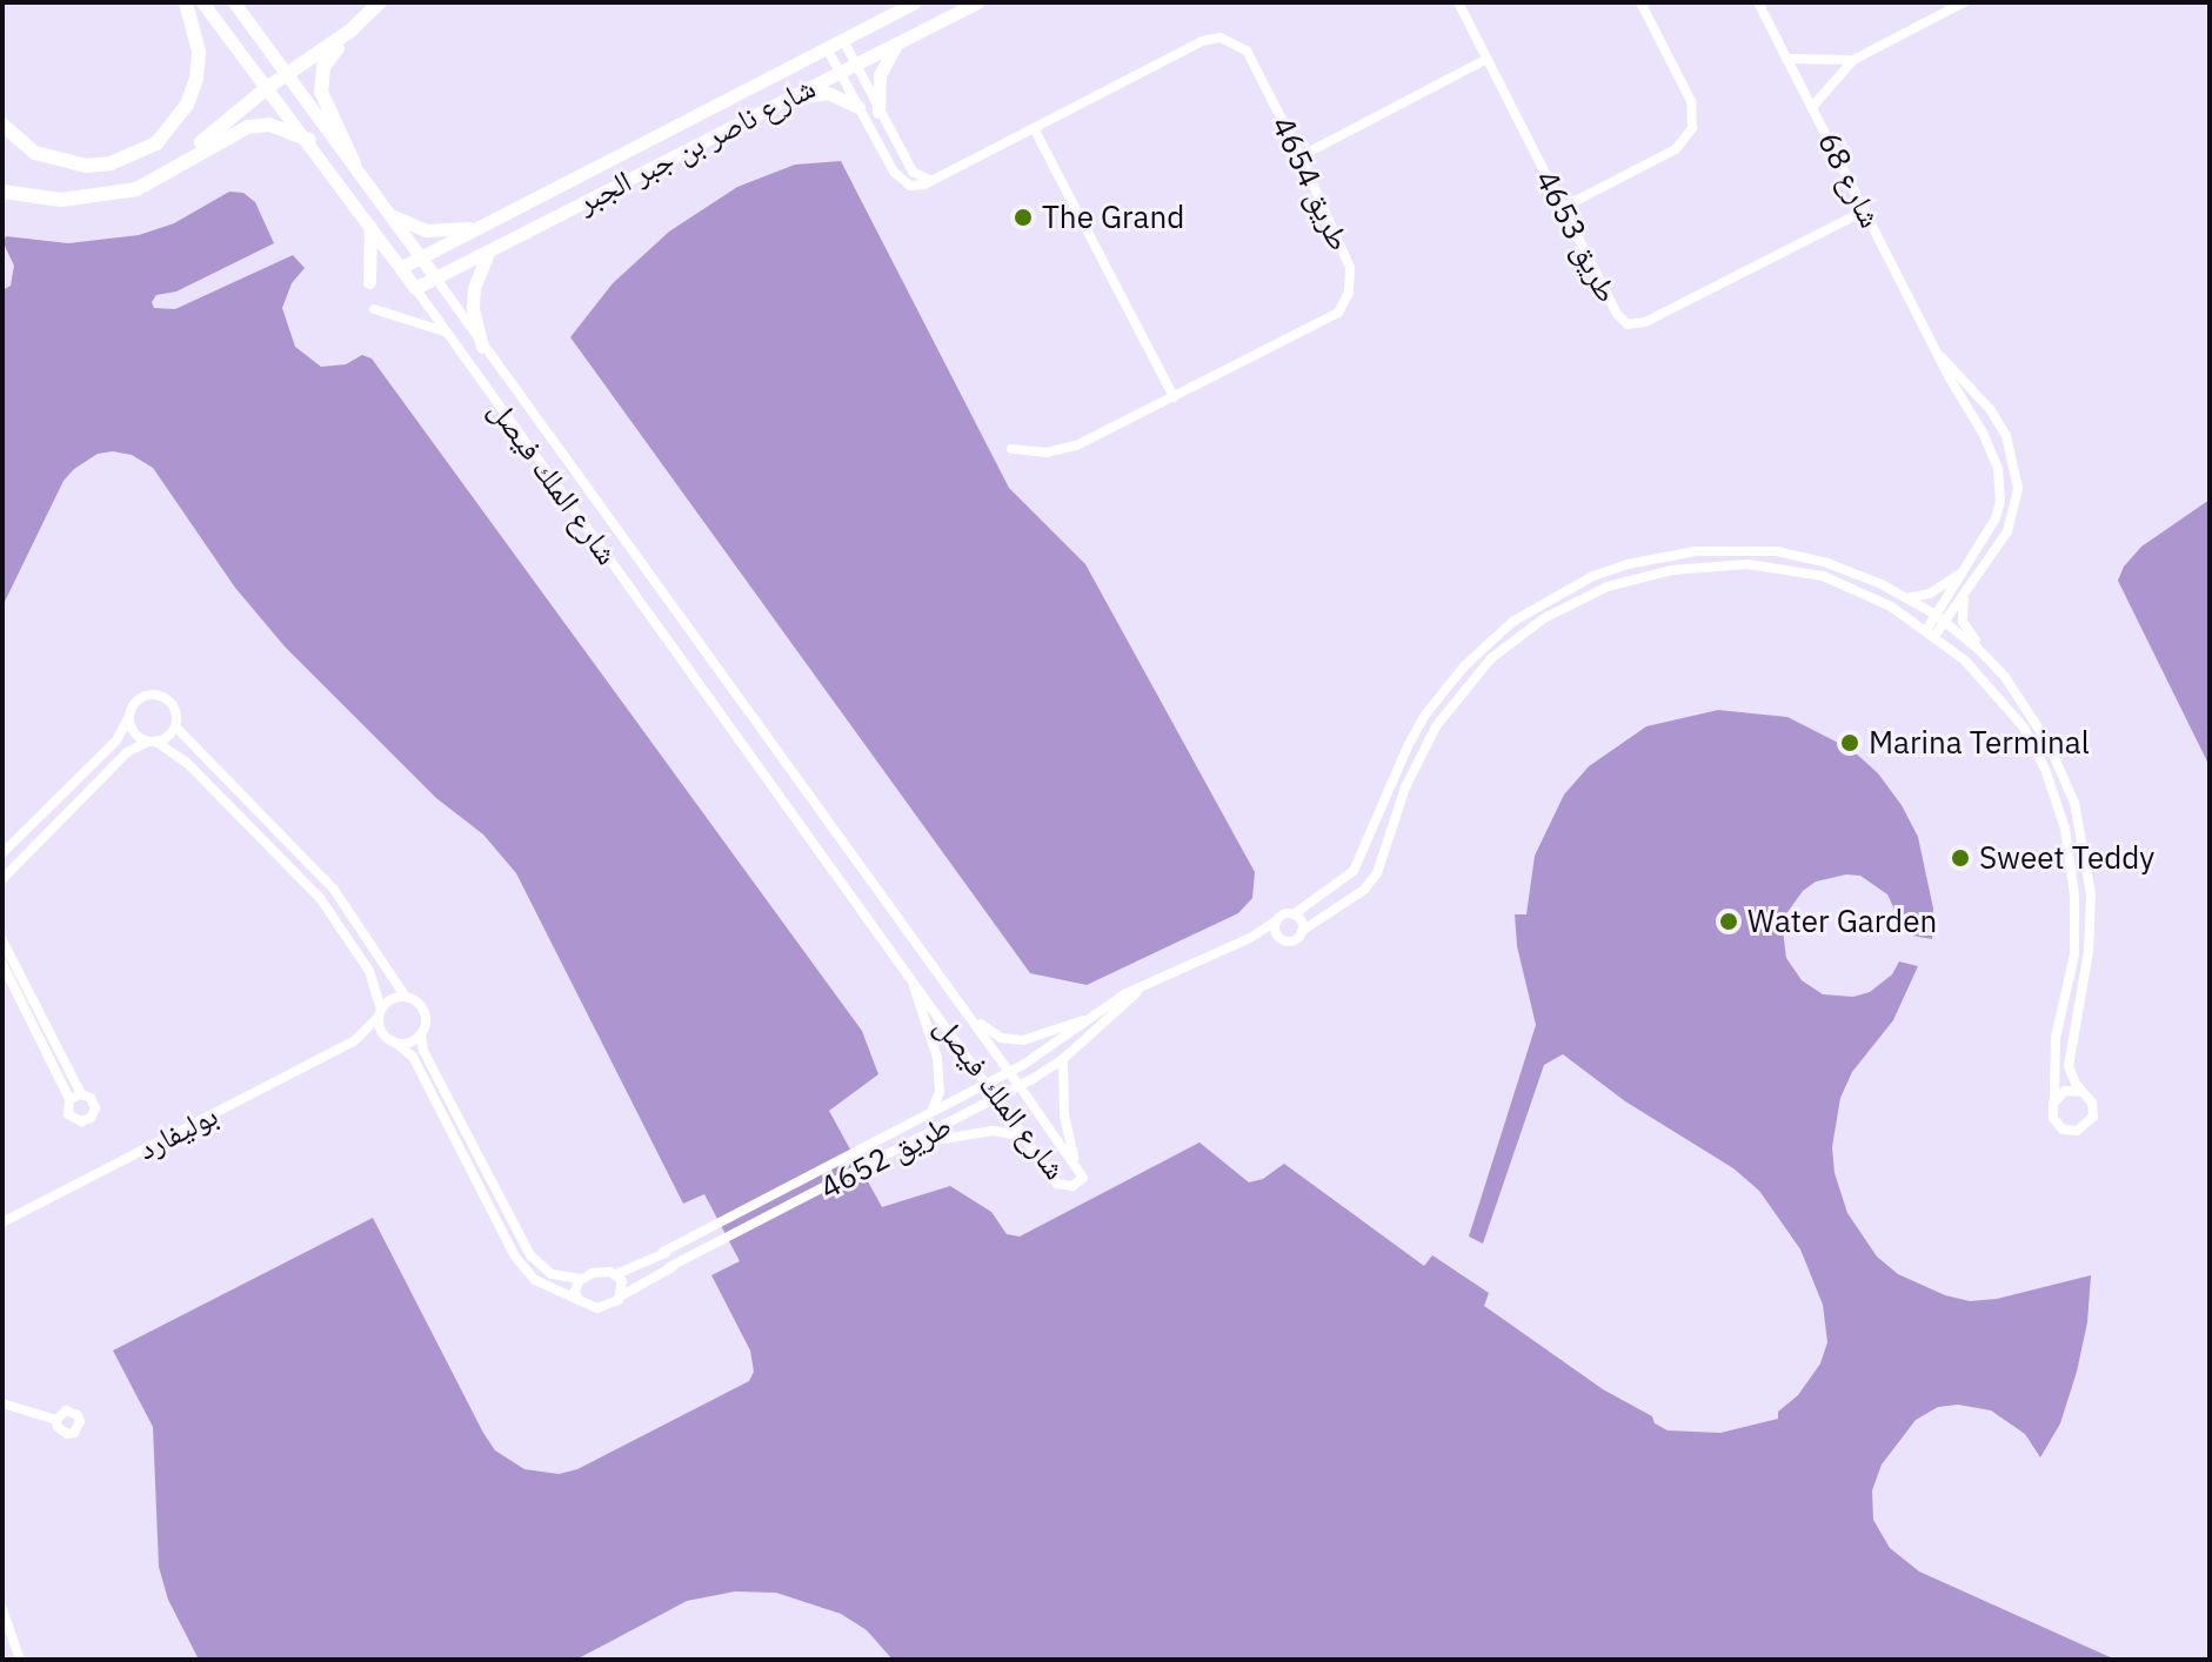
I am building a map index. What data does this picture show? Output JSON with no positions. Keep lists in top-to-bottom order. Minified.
{"streets":{"main road":["شارع ناصر بن جبر الجبر","شارع الملك فيصل"],"street":["شارع 68","طريق 4654","طريق 4653","بوليفارد","طريق 4652"]},"crossings":[["شارع ناصر بن جبر الجبر","شارع الملك فيصل"],["شارع 68","طريق 4653"],["شارع الملك فيصل","طريق 4652"]],"places":["The Grand","Marina Terminal","Sweet Teddy","Water Garden"]}
